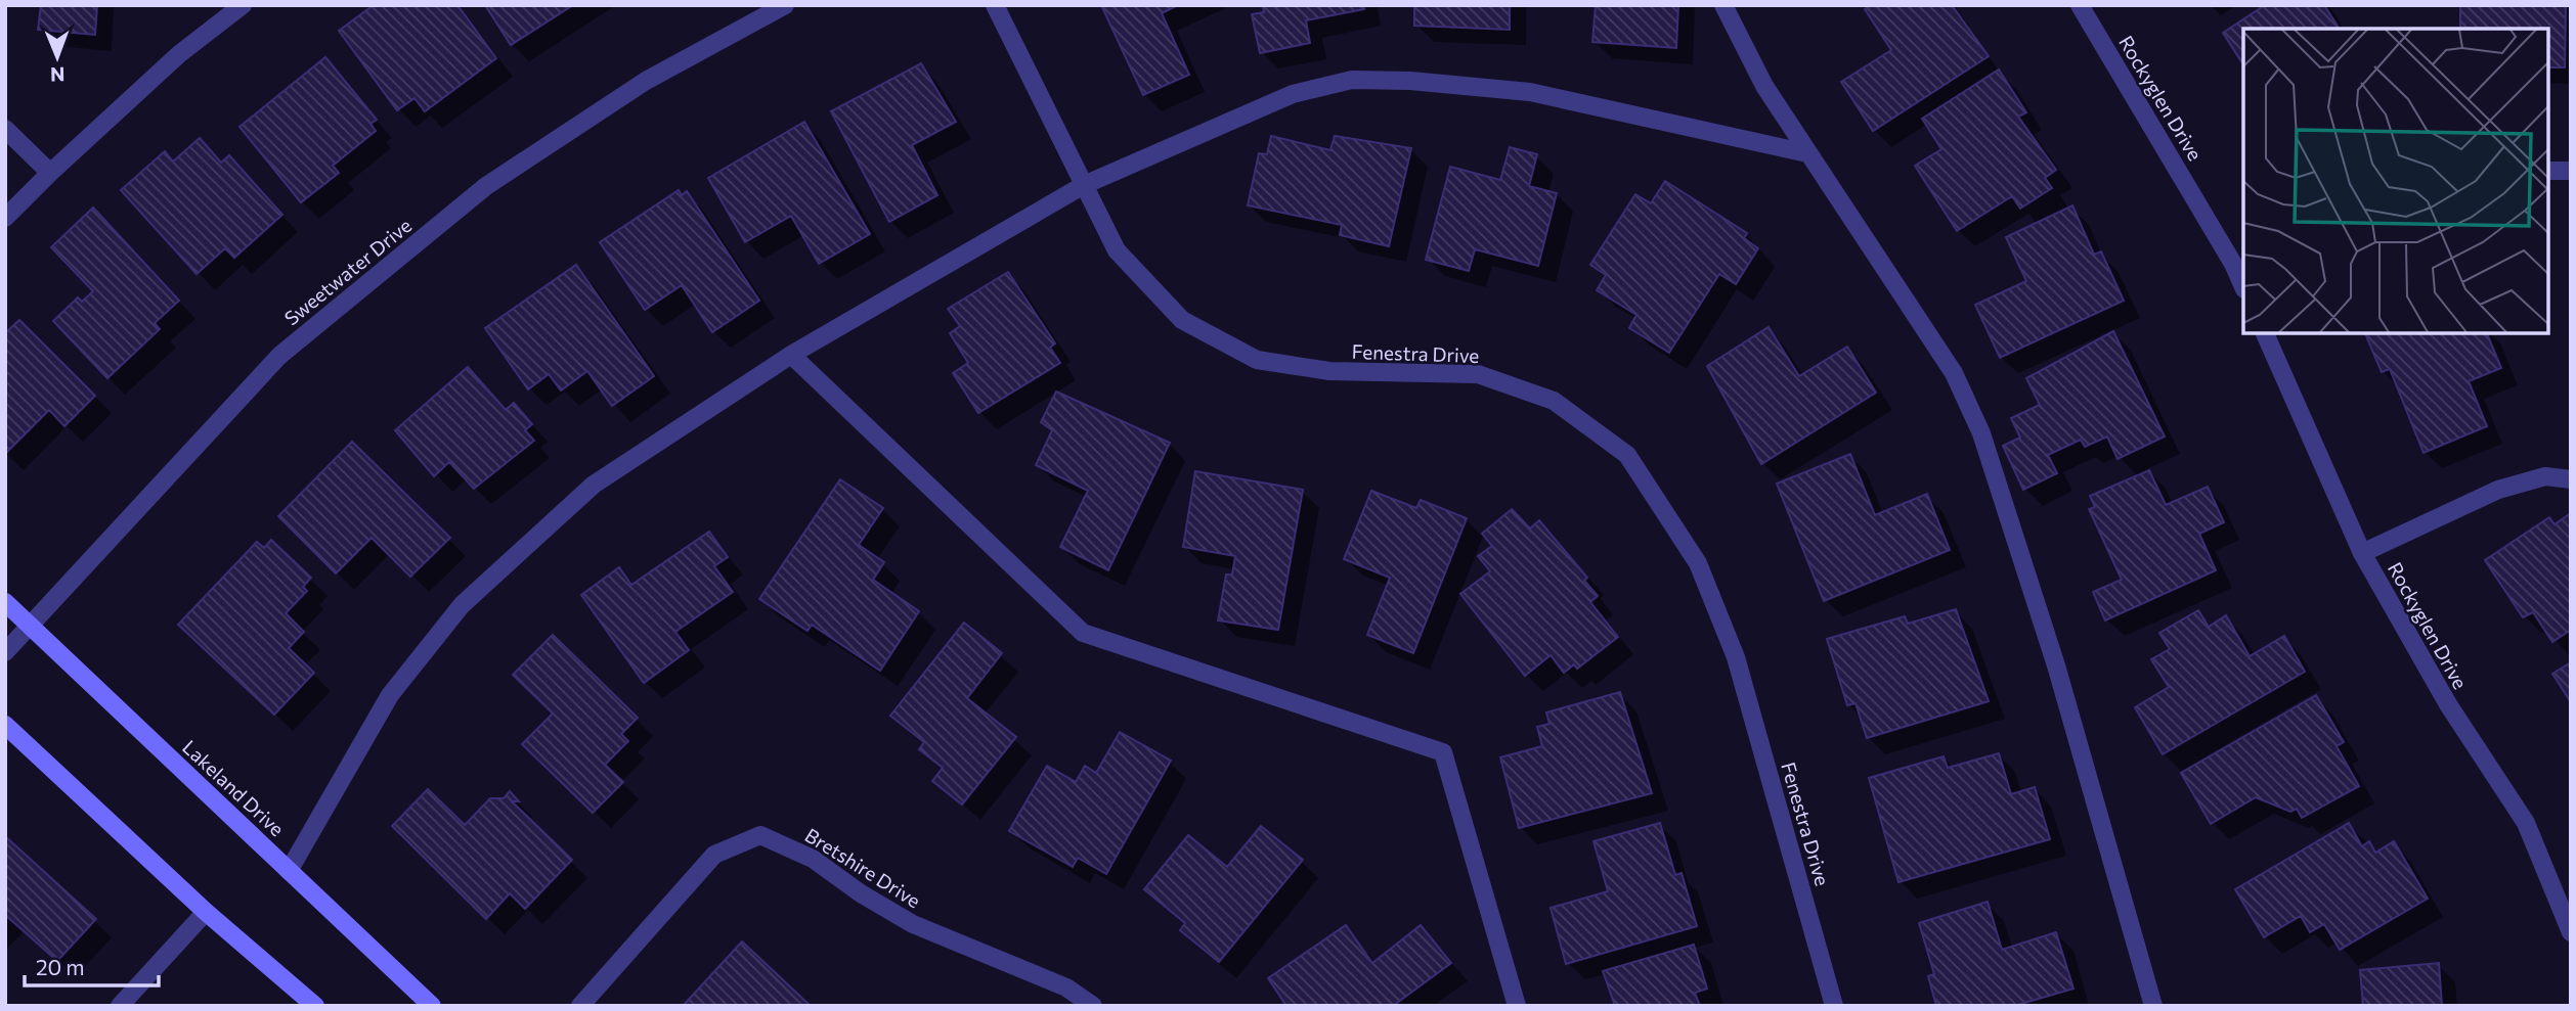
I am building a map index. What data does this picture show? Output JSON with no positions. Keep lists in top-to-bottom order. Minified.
{"streets":{"main road":["Lakeland Drive"],"street":["Rockyglen Drive","Sweetwater Drive","Fenestra Drive","Bretshire Drive"]},"crossings":[["Sweetwater Drive","Lakeland Drive"]],"scale_bar":"20 m","north":"bottom"}
